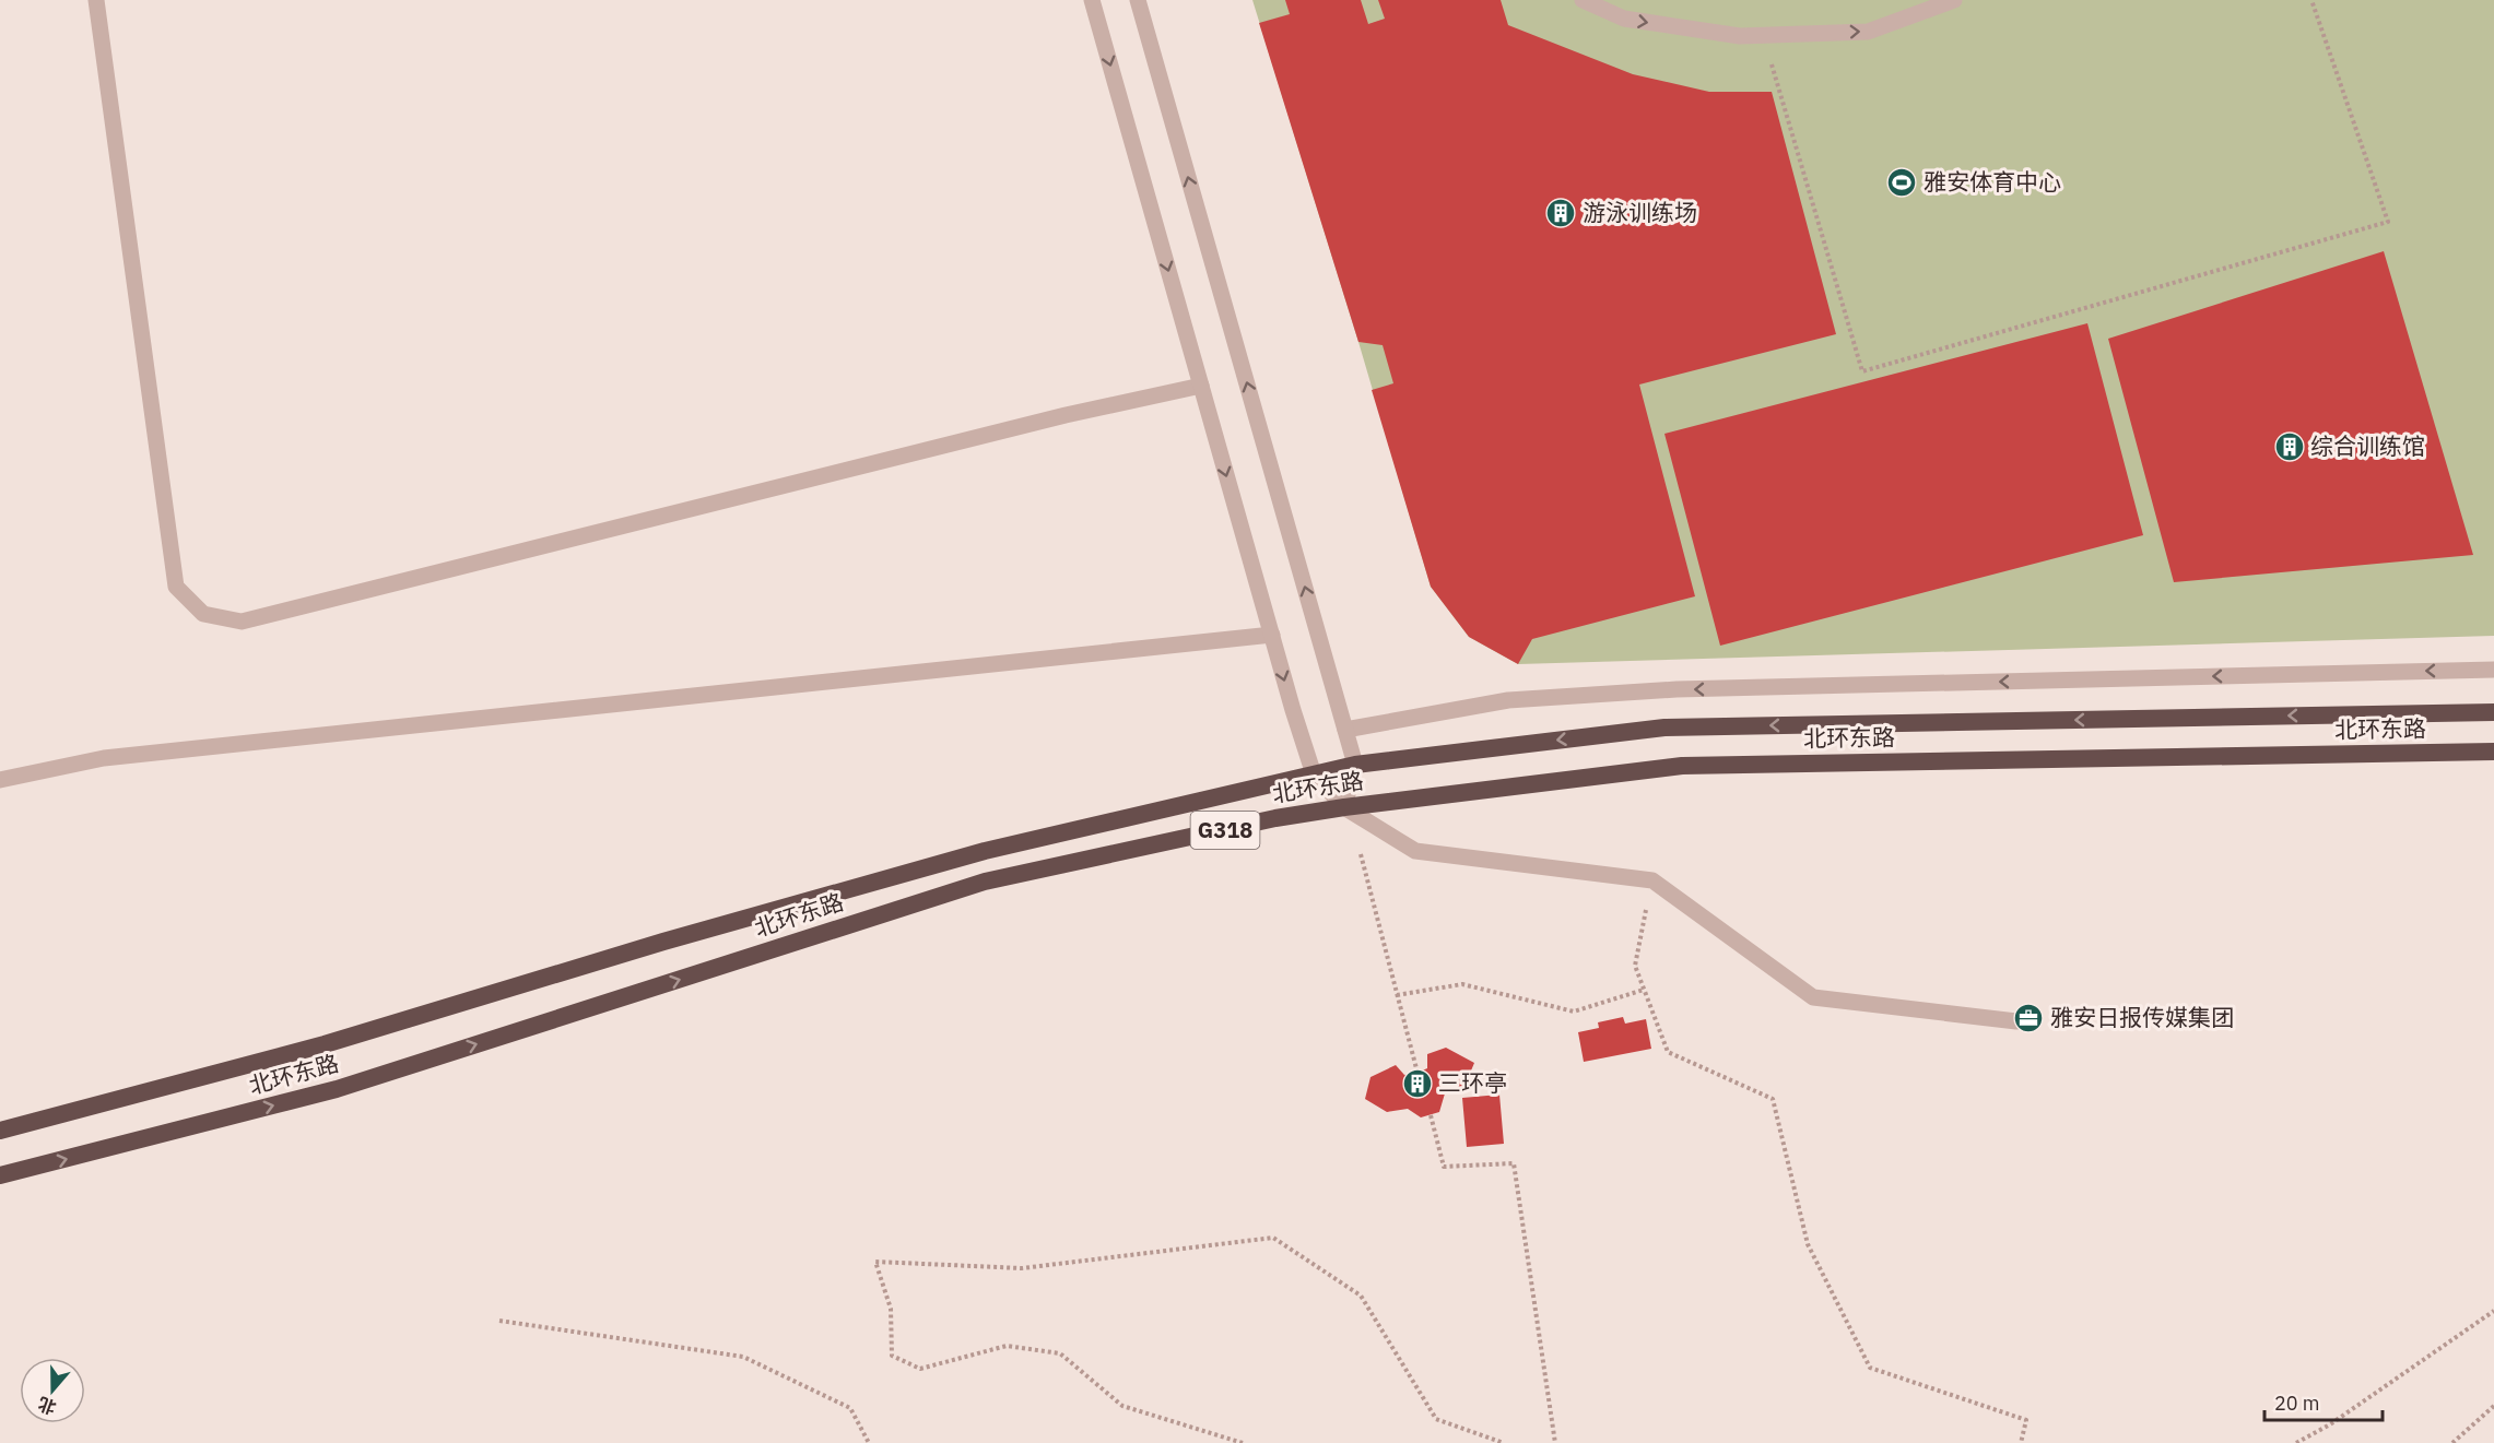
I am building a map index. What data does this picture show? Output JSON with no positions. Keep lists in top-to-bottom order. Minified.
{"streets":{"highway":["北环东路","G318"]},"places":{"sports":["雅安体育中心"],"building":["游泳训练场","综合训练馆","三环亭"],"office":["雅安日报传媒集团"]},"scale_bar":"20 m","north":"bottom"}
